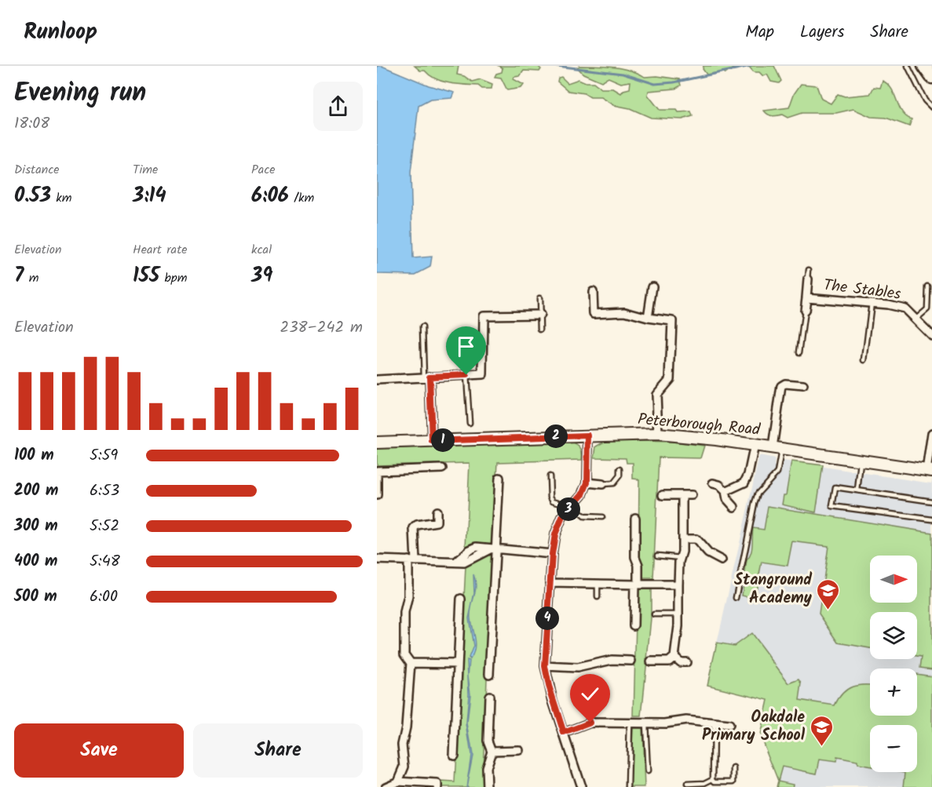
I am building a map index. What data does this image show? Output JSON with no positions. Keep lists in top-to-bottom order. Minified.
{"streets":{"main road":["Peterborough Road"],"street":["The Stables"]},"places":{"school or university":["Stanground Academy","Oakdale Primary School"]},"north":"right","page":{"header":"Runloop","nav":["Map","Layers","Share"],"heading":["Evening run","18:08"],"stats":[["Distance","0.53 km"],["Time","3:14"],["Pace","6:06 /km"],["Elevation","7 m"],["Heart rate","155 bpm"],["kcal","39"]],"chart":["Elevation","238–242 m"],"pins":["2","1","3","4"],"list":[{"name":"100 m","note":"5:59"},{"name":"200 m","note":"6:53"},{"name":"300 m","note":"5:52"},{"name":"400 m","note":"5:48"},{"name":"500 m","note":"6:00"}],"map_buttons":["+","−"],"buttons":["Save","Share"]}}
